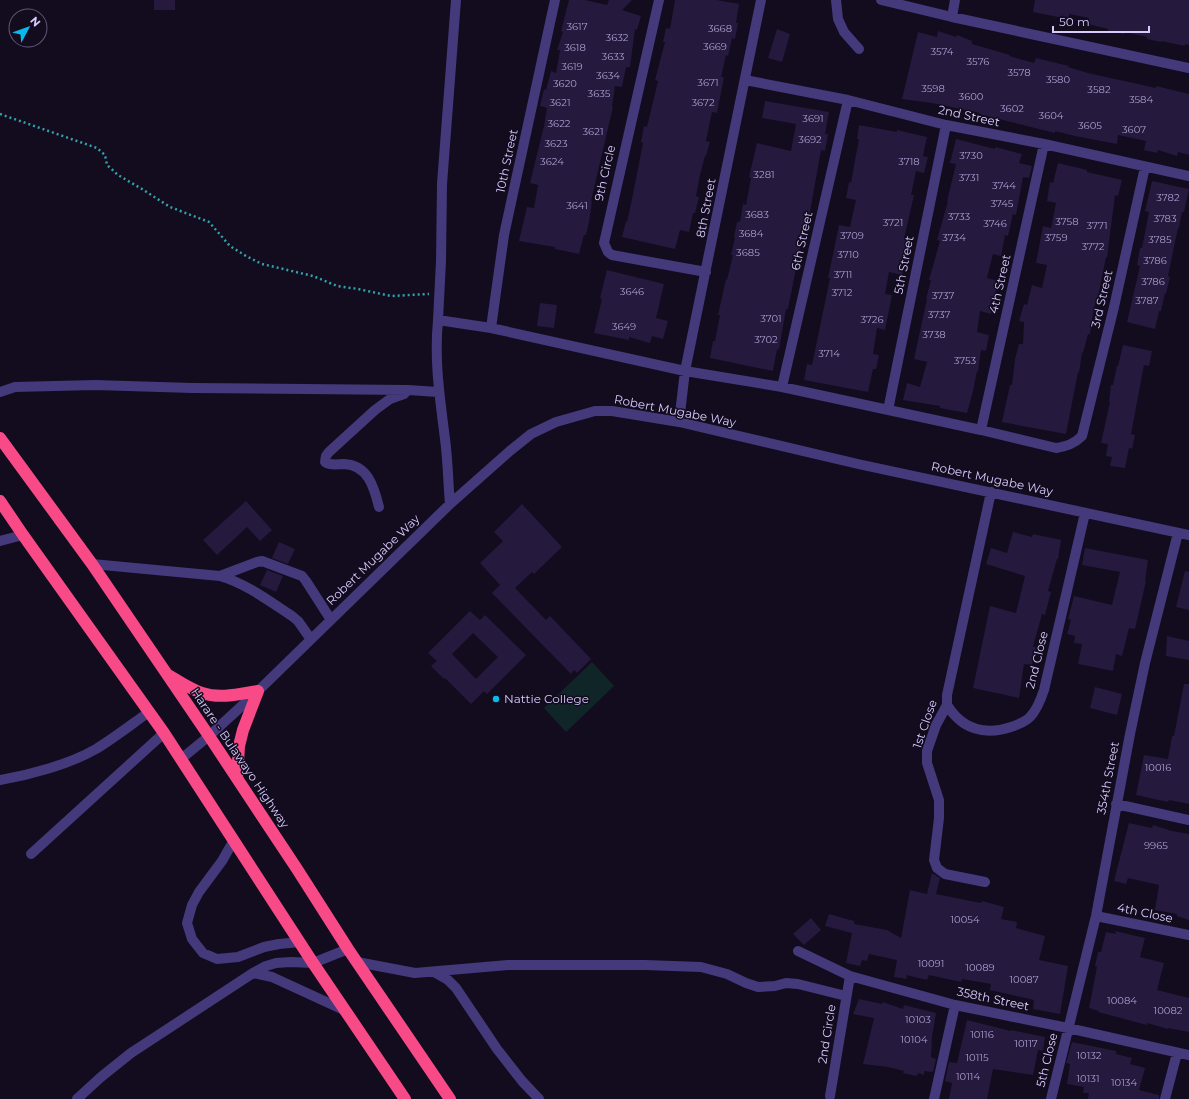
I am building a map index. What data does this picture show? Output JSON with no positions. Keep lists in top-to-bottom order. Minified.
{"streets":{"highway":["Harare - Bulawayo Highway"],"street":["2nd Street","10th Street","9th Circle","8th Street","6th Street","5th Street","4th Street","3rd Street","Robert Mugabe Way","2nd Close","1st Close","354th Street","4th Close","358th Street","2nd Circle","5th Close"]},"crossings":[["2nd Street","8th Street"],["2nd Street","6th Street"],["2nd Street","5th Street"],["2nd Street","4th Street"],["2nd Street","3rd Street"],["9th Circle","8th Street"],["8th Street","Robert Mugabe Way"],["4th Street","3rd Street"],["Robert Mugabe Way","2nd Close"],["Robert Mugabe Way","1st Close"],["Robert Mugabe Way","Harare - Bulawayo Highway"],["Robert Mugabe Way","354th Street"],["2nd Close","1st Close"],["354th Street","4th Close"],["354th Street","358th Street"],["354th Street","5th Close"],["358th Street","2nd Circle"],["358th Street","5th Close"]],"places":["Nattie College"],"house_numbers":["3617","3668","3632","3669","3618","3574","3633","3576","3619","3578","3634","3580","3671","3620","3598","3582","3635","3600","3584","3621","3672","3602","3604","3691","3622","3605","3607","3621","3692","3623","3730","3624","3718","3281","3731","3744","3782","3745","3641","3683","3733","3783","3758","3721","3746","3771","3684","3709","3734","3759","3785","3772","3685","3710","3786","3711","3786","3646","3712","3737","3787","3737","3701","3726","3649","3738","3702","3714","3753","10016","9965","10054","10091","10089","10087","10084","10082","10103","10116","10104","10117","10132","10115","10114","10131","10134"],"scale_bar":"50 m","north":"top right"}
